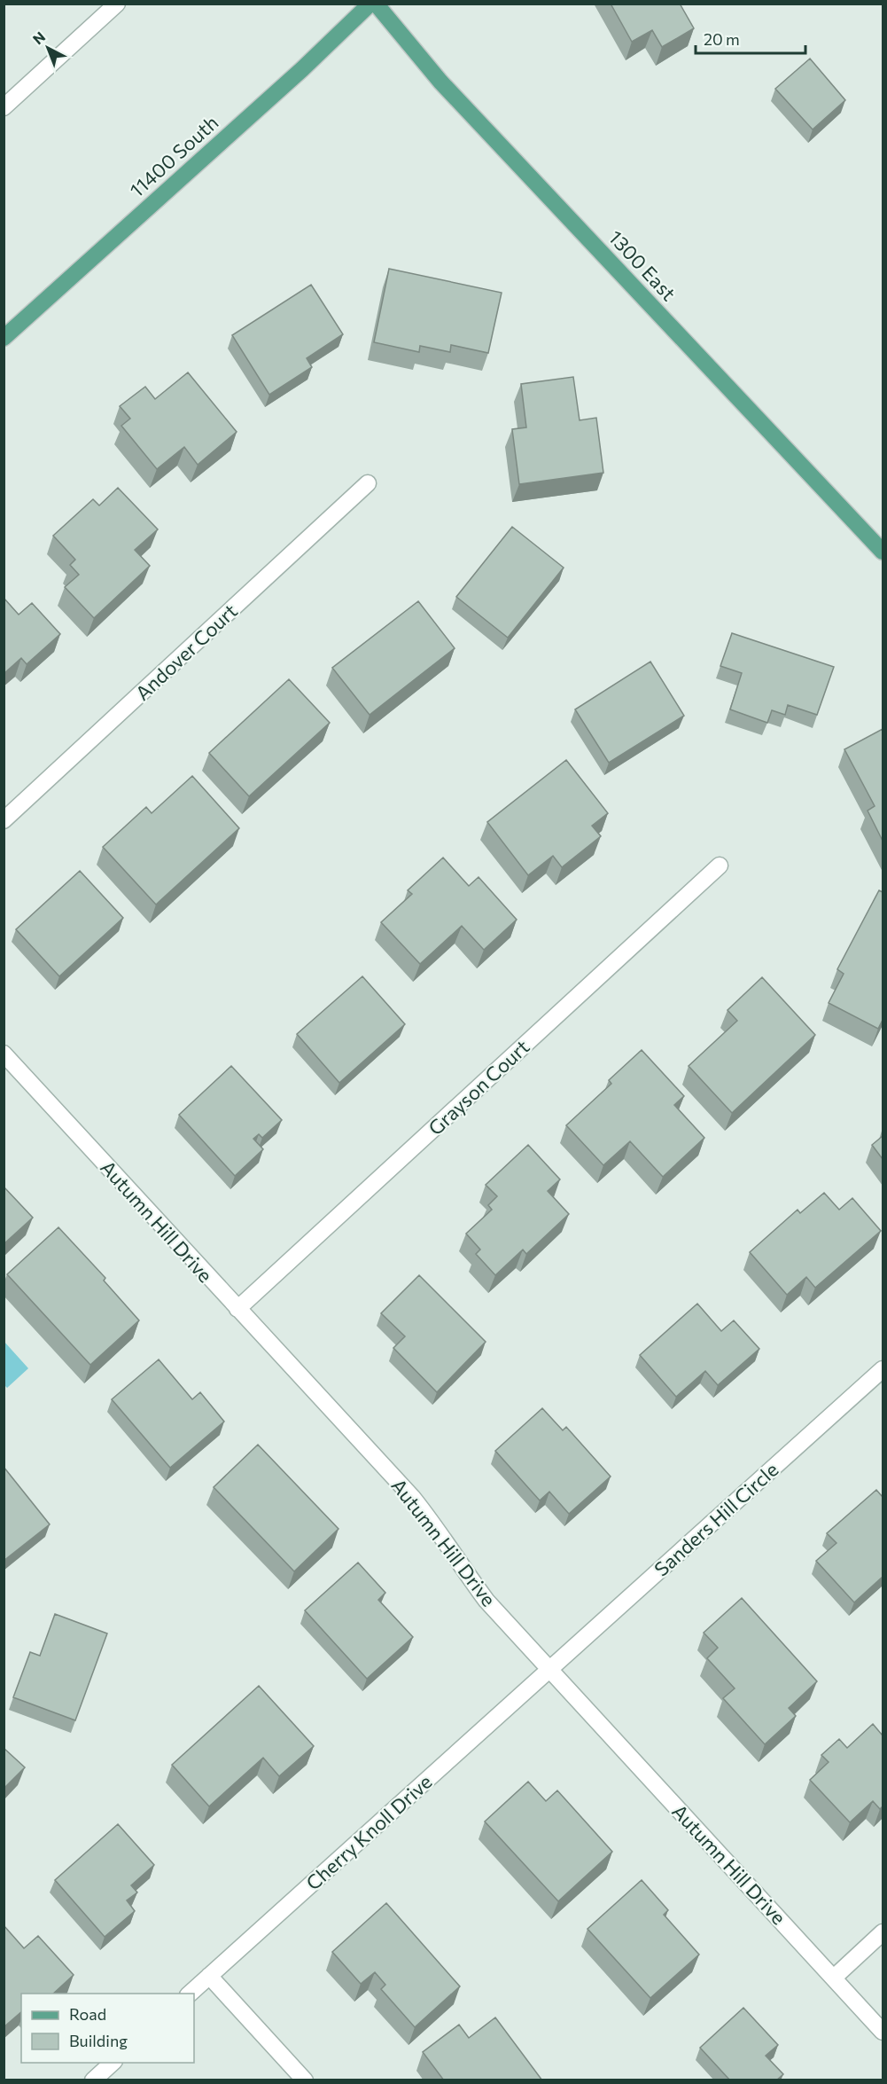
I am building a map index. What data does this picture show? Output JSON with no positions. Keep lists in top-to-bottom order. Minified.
{"streets":{"main road":["11400 South","1300 East"],"street":["Andover Court","Grayson Court","Autumn Hill Drive","Sanders Hill Circle","Cherry Knoll Drive"]},"crossings":[["Grayson Court","Autumn Hill Drive"],["Autumn Hill Drive","Sanders Hill Circle"],["Autumn Hill Drive","Cherry Knoll Drive"],["Sanders Hill Circle","Cherry Knoll Drive"]],"legend":["Road","Building"],"scale_bar":"20 m","north":"top left"}
